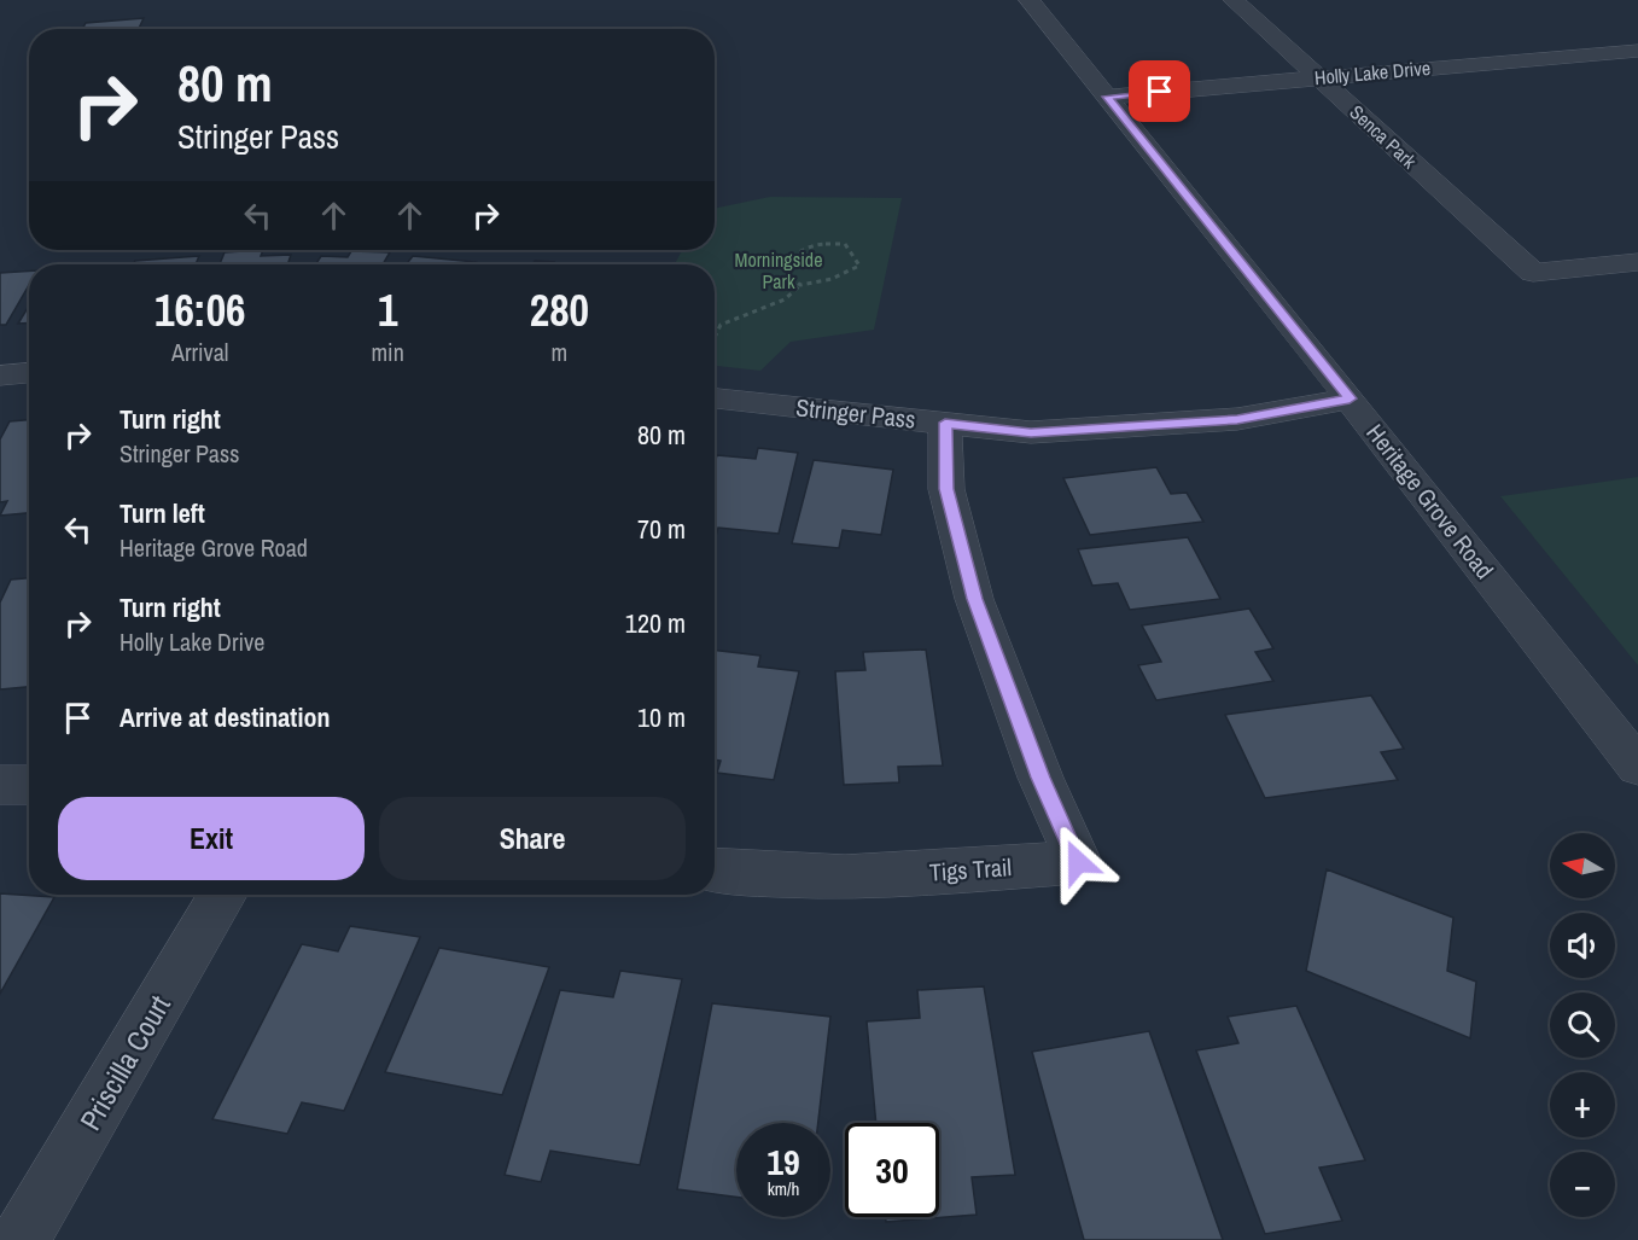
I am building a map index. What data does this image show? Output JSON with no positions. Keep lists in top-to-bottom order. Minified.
{"streets":{"street":["Holly Lake Drive","Senca Park","Stringer Pass","Heritage Grove Road","Tigs Trail","Priscilla Court"]},"crossings":[["Holly Lake Drive","Senca Park"],["Holly Lake Drive","Heritage Grove Road"],["Stringer Pass","Heritage Grove Road"],["Stringer Pass","Tigs Trail"]],"parks":["Morningside Park"],"north":"left","page":{"turn":["80 m","Stringer Pass"],"eta":["16:06","Arrival","1","min","280","m"],"list":[{"name":"Turn right","note":"Stringer Pass","value":"80 m"},{"name":"Turn left","note":"Heritage Grove Road","value":"70 m"},{"name":"Turn right","note":"Holly Lake Drive","value":"120 m"},{"name":"Arrive at destination","value":"10 m"}],"buttons":["Exit","Share"],"map_buttons":["+","−"],"speed":"19 km/h","limit":"30"}}
